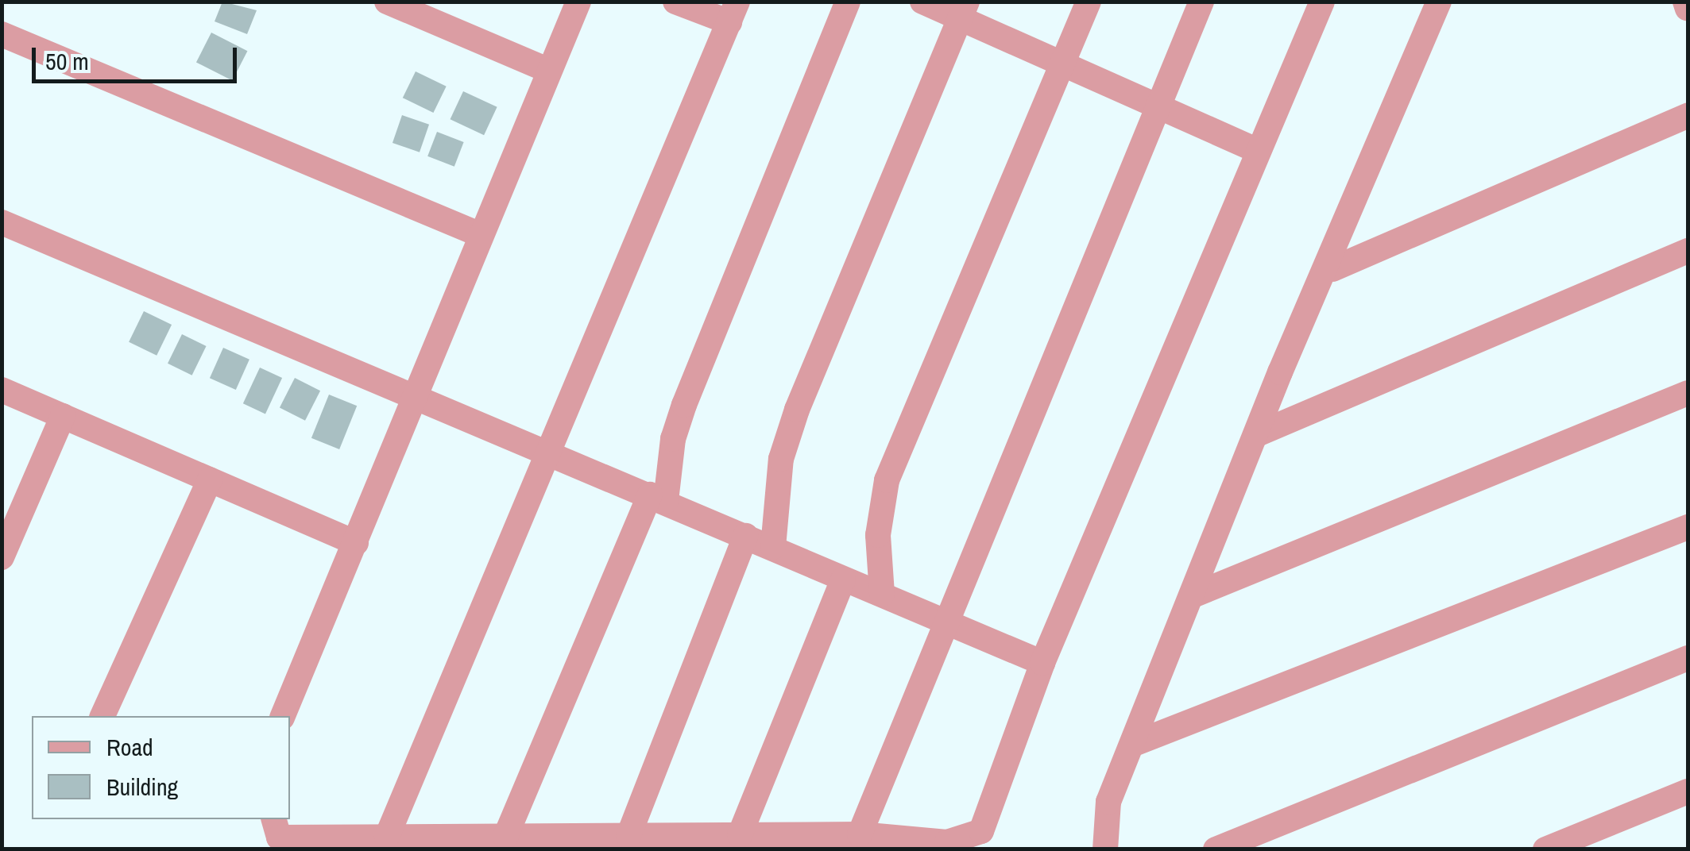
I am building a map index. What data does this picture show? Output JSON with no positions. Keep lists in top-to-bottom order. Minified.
{"legend":["Road","Building"],"scale_bar":"50 m"}
